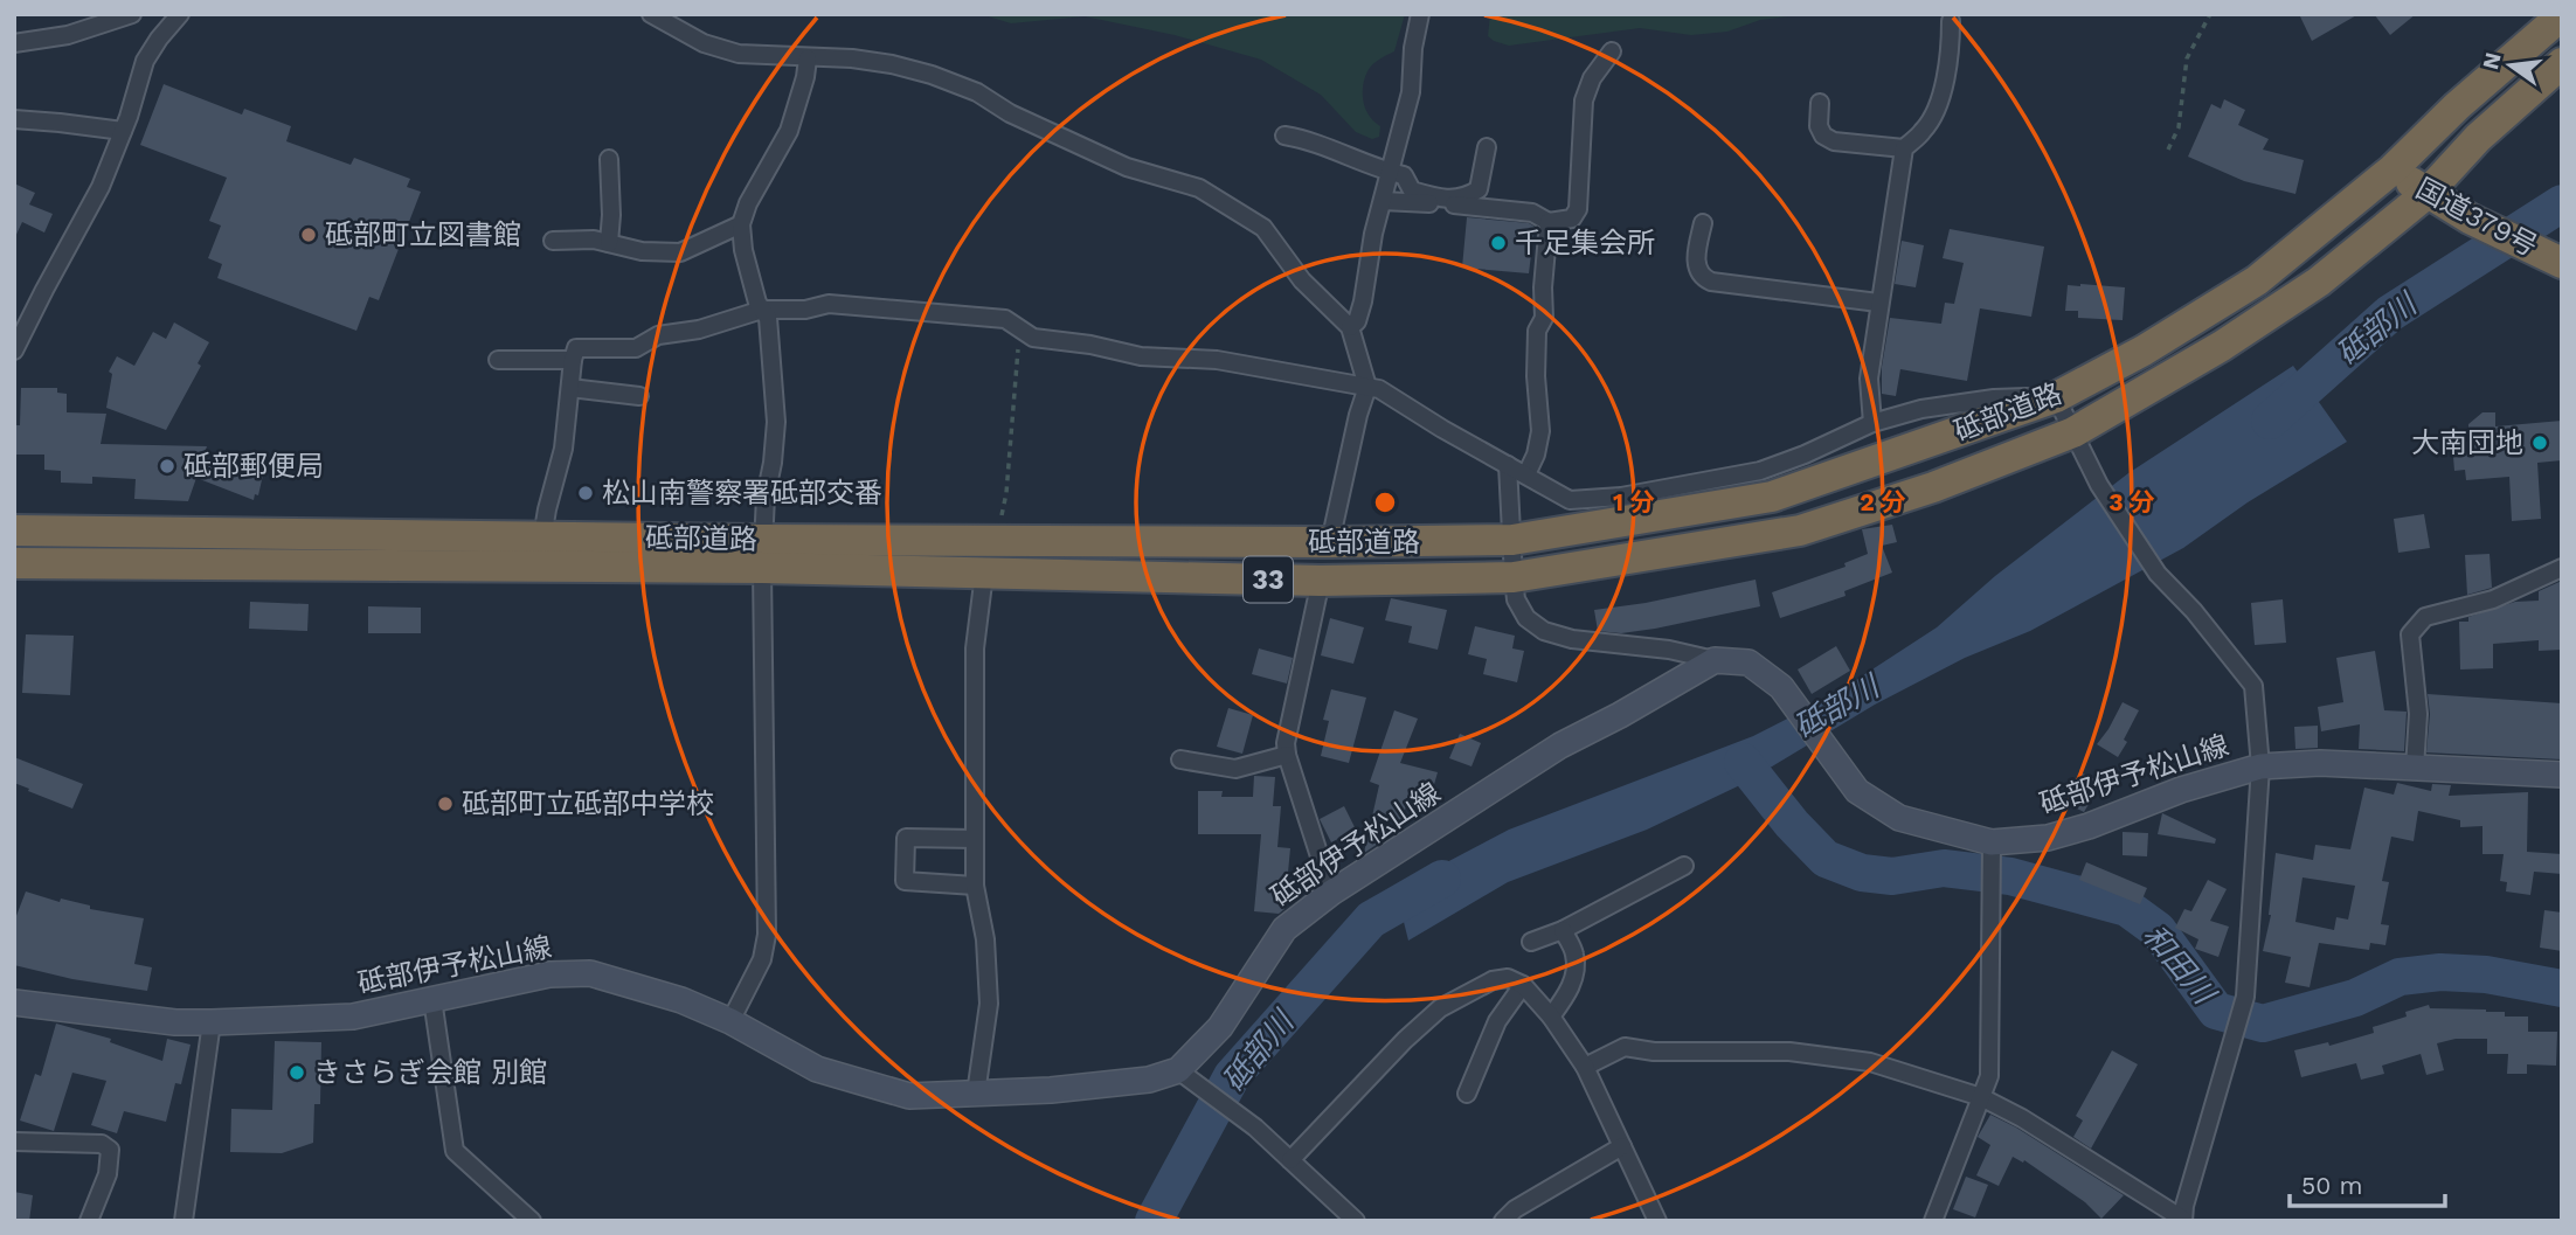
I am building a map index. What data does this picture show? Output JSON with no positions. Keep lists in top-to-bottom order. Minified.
{"streets":{"highway":["国道379号","砥部道路","33"],"main road":["砥部伊予松山線"]},"crossings":[["国道379号","砥部道路"]],"water":["砥部川","和田川"],"places":["砥部町立図書館","千足集会所","大南団地","砥部郵便局","松山南警察署砥部交番","砥部町立砥部中学校","きさらぎ会館 別館"],"scale_bar":"50 m","north":"left","rings":["1 分","2 分","3 分"]}
